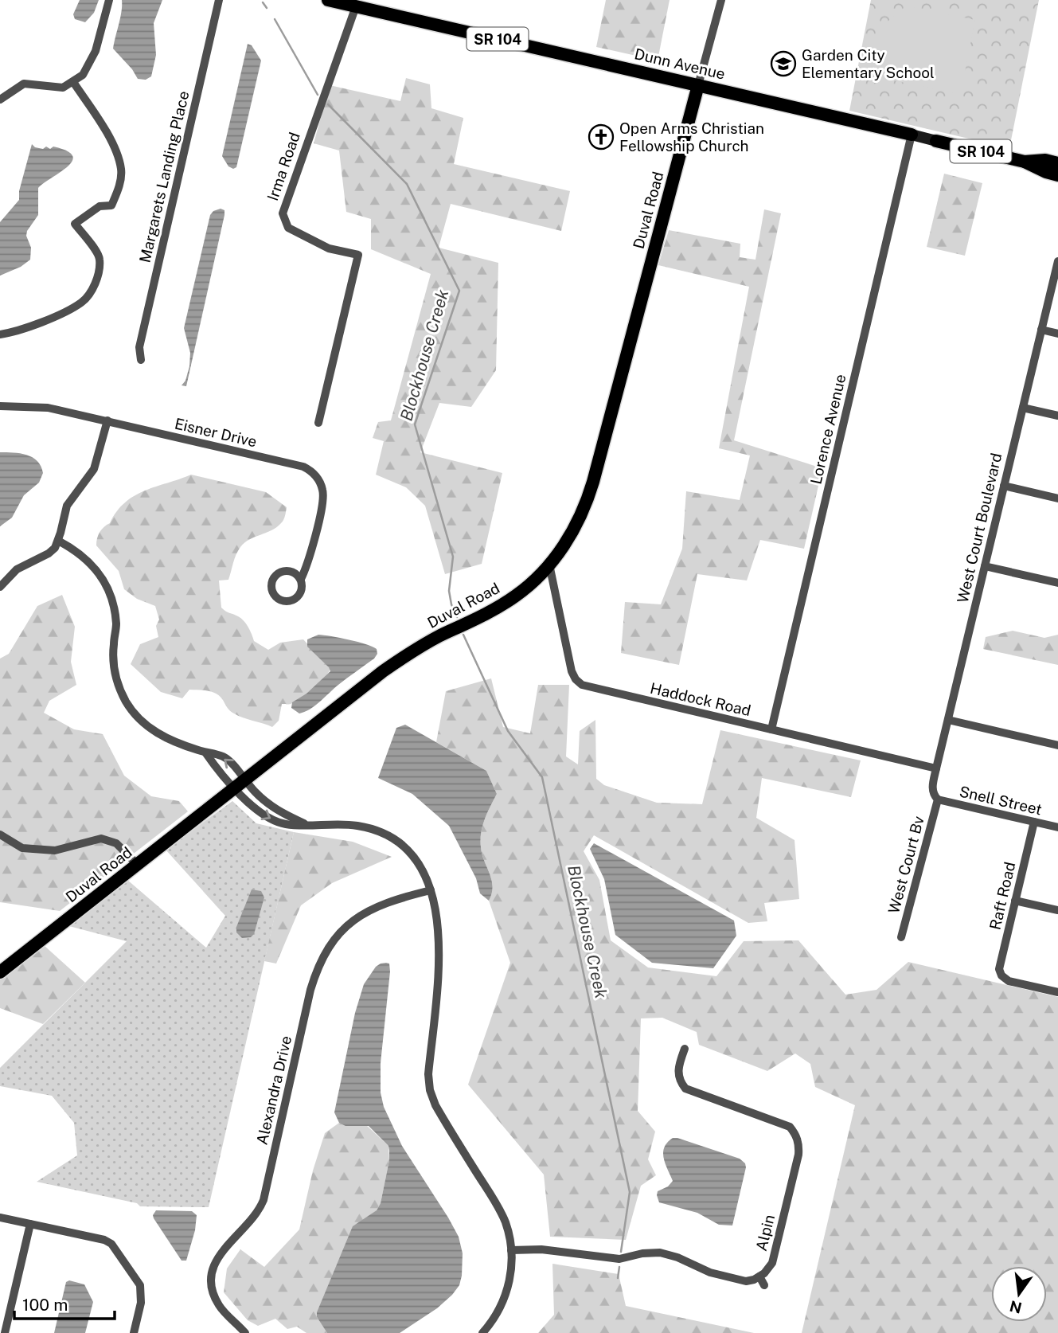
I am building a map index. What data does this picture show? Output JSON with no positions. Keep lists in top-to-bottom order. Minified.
{"streets":{"main road":["SR 104","Dunn Avenue","Duval Road"],"street":["Irma Road","Margarets Landing Place","Lorence Avenue","Eisner Drive","West Court Boulevard","Haddock Road","Snell Street","West Court Bv","Raft Road","Alexandra Drive","Alpin"]},"crossings":[["Dunn Avenue","Irma Road"],["Dunn Avenue","Duval Road"],["Dunn Avenue","Lorence Avenue"],["Duval Road","Haddock Road"],["Lorence Avenue","Haddock Road"],["West Court Boulevard","Haddock Road"],["West Court Boulevard","Snell Street"],["West Court Boulevard","West Court Bv"],["Snell Street","West Court Bv"],["Snell Street","Raft Road"]],"water":["Blockhouse Creek"],"places":{"school or university":["Garden City Elementary School"],"church":["Open Arms Christian Fellowship Church"]},"scale_bar":"100 m","north":"bottom"}
